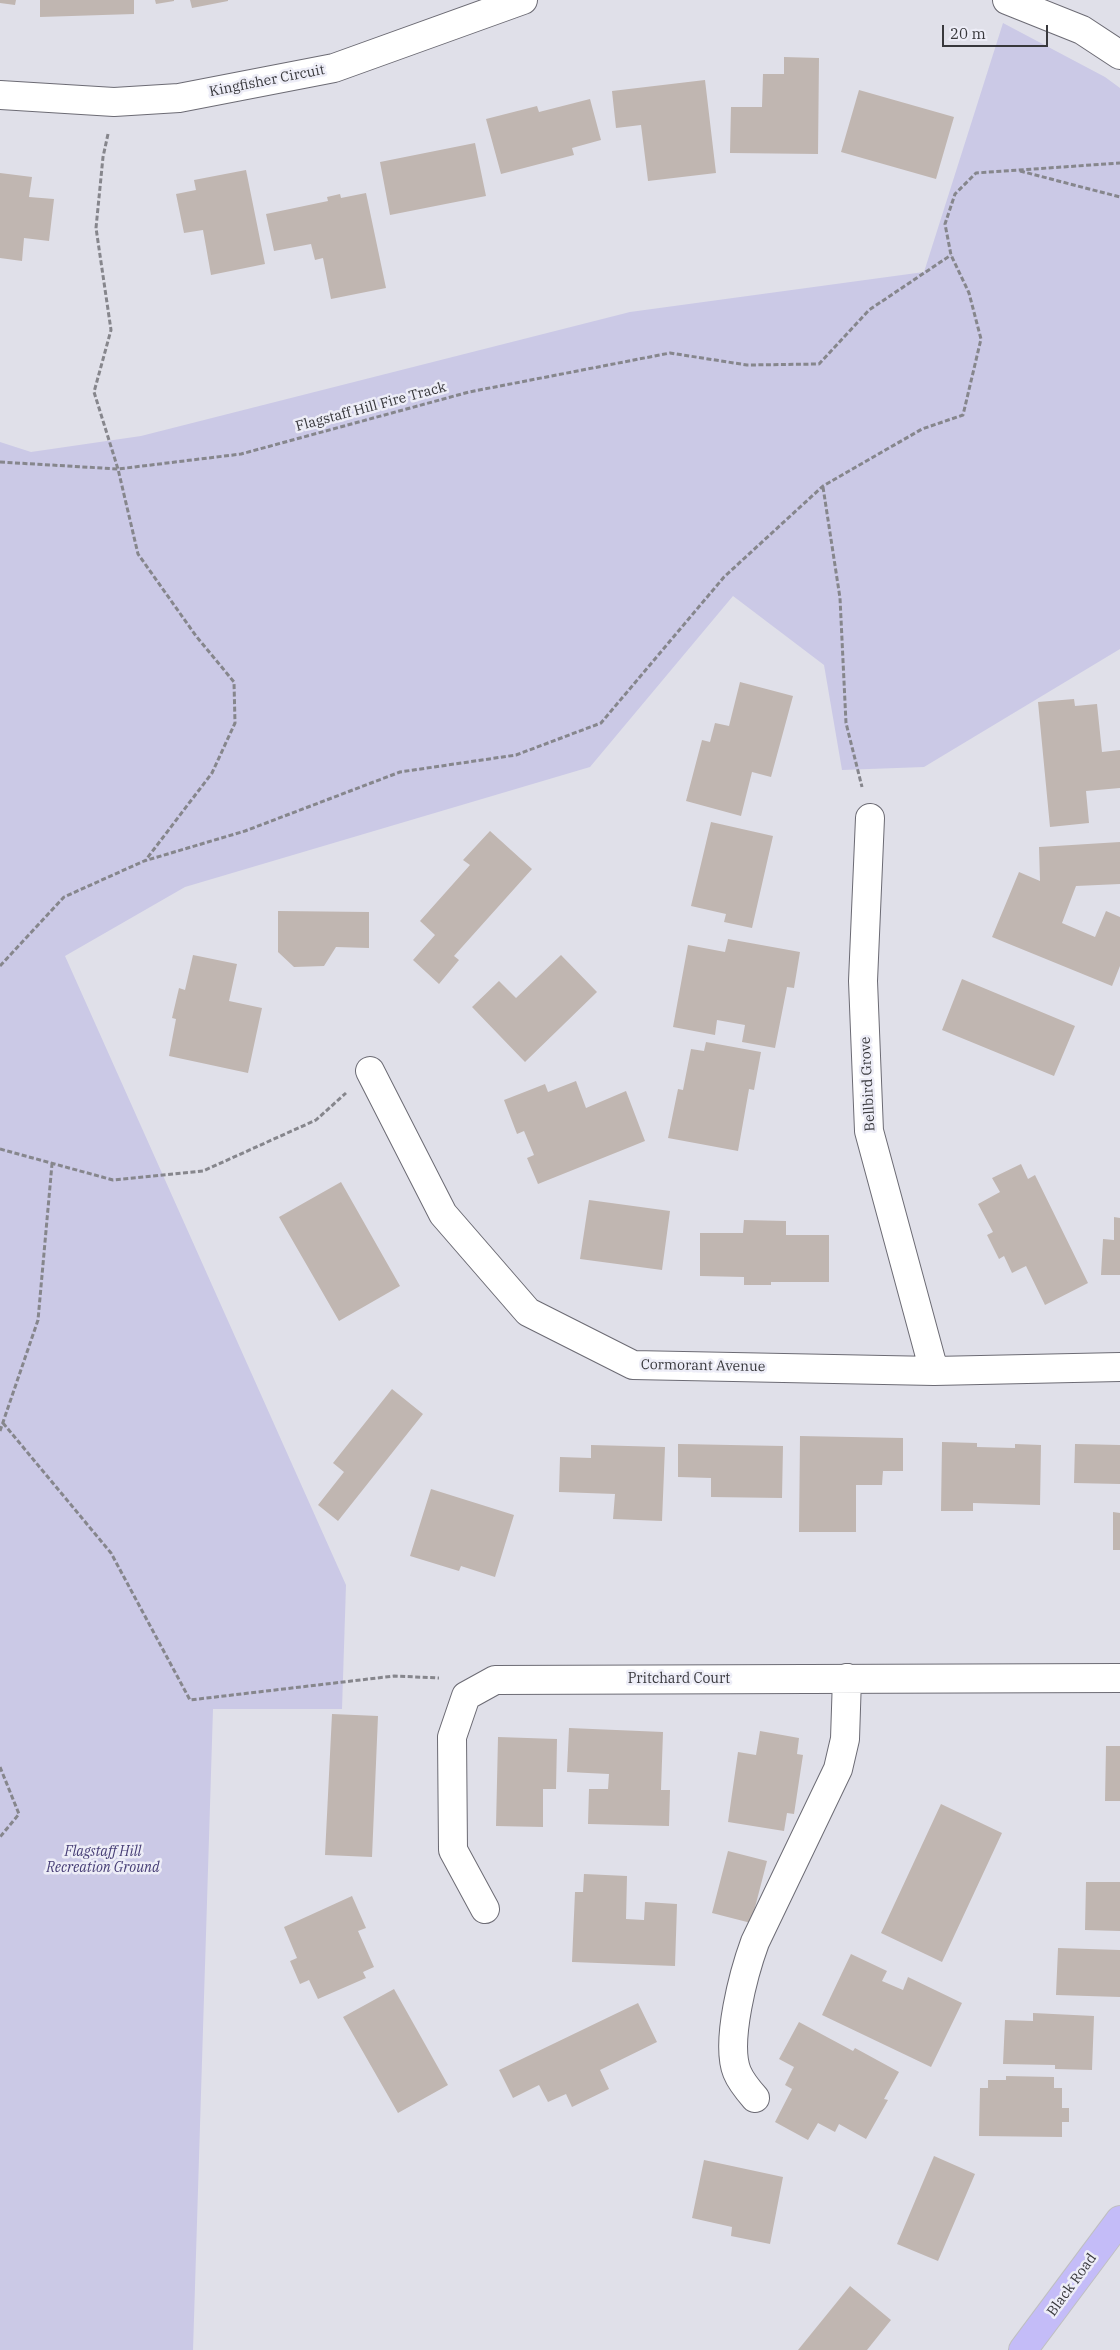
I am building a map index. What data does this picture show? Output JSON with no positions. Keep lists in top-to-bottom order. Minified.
{"streets":{"main road":["Black Road"],"street":["Kingfisher Circuit","Bellbird Grove","Cormorant Avenue","Pritchard Court"],"path":["Flagstaff Hill Fire Track"]},"crossings":[["Bellbird Grove","Cormorant Avenue"]],"parks":["Flagstaff Hill Recreation Ground"],"scale_bar":"20 m"}
